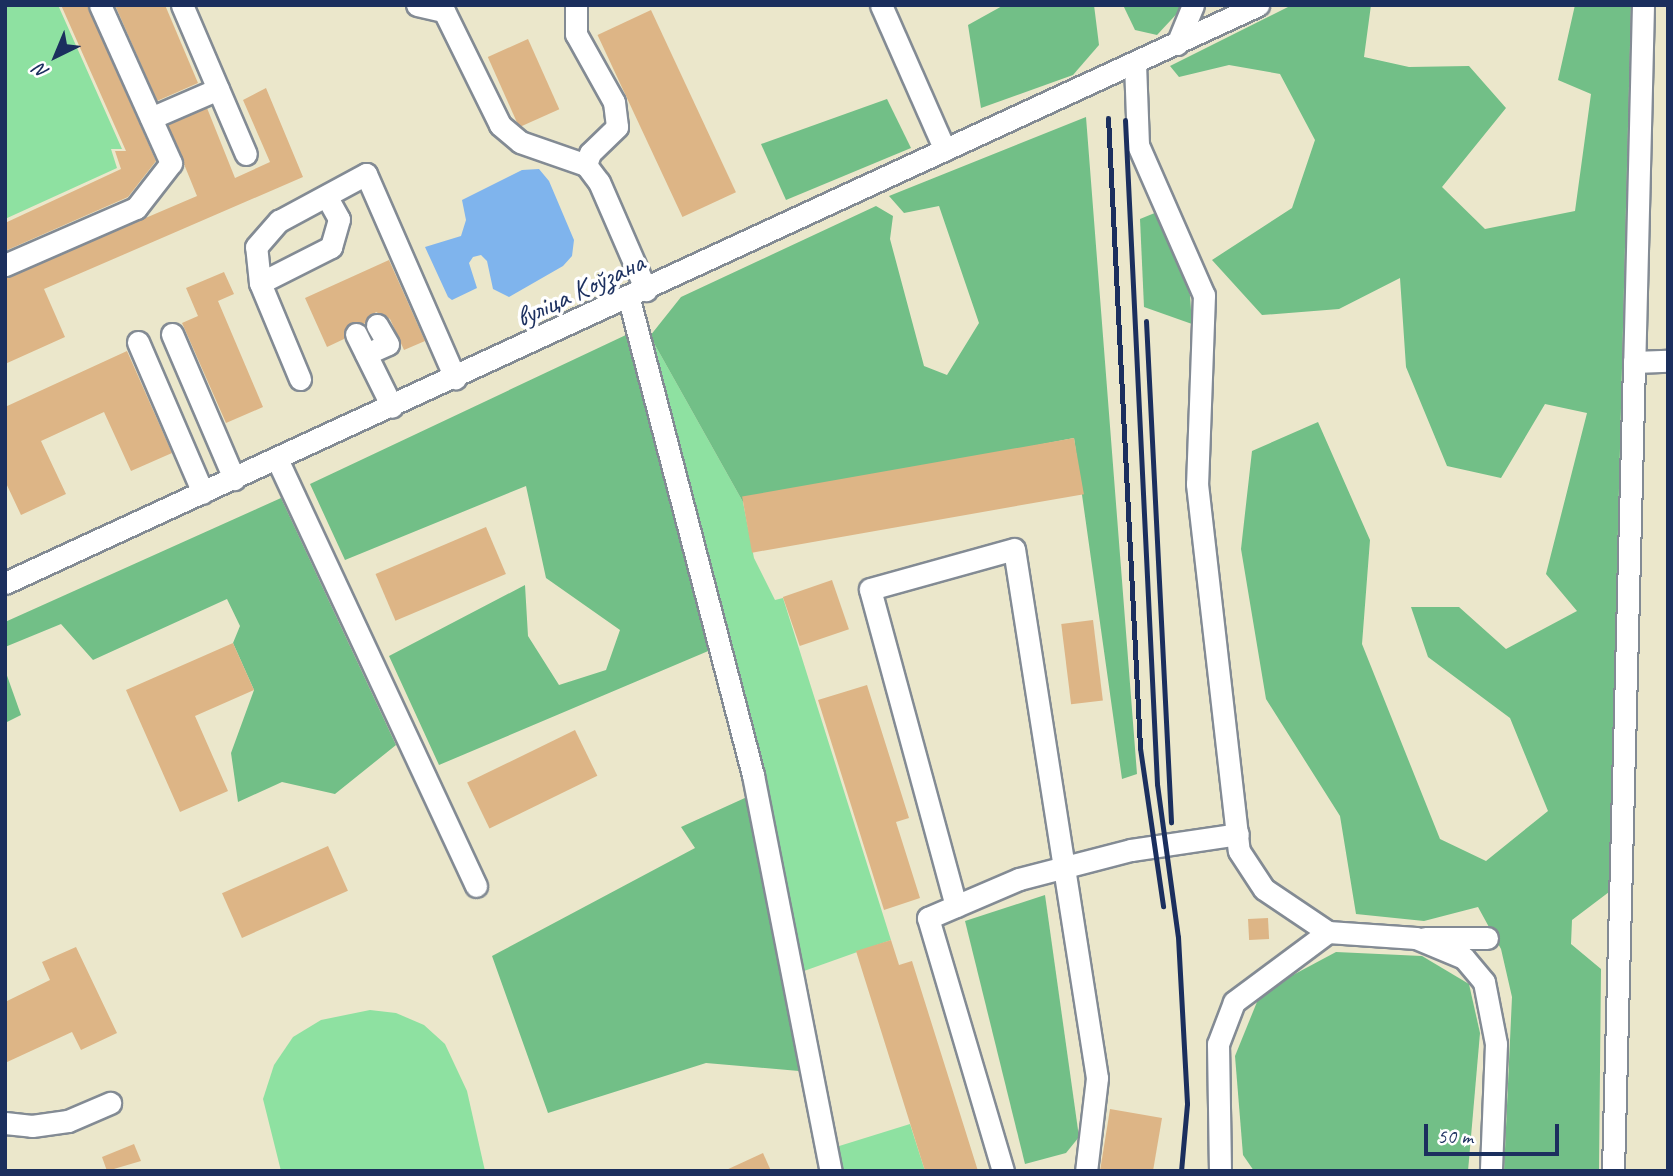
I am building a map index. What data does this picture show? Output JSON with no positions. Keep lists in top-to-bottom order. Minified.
{"streets":{"street":["вуліца Коўзана"]},"scale_bar":"50 m","north":"bottom left"}
